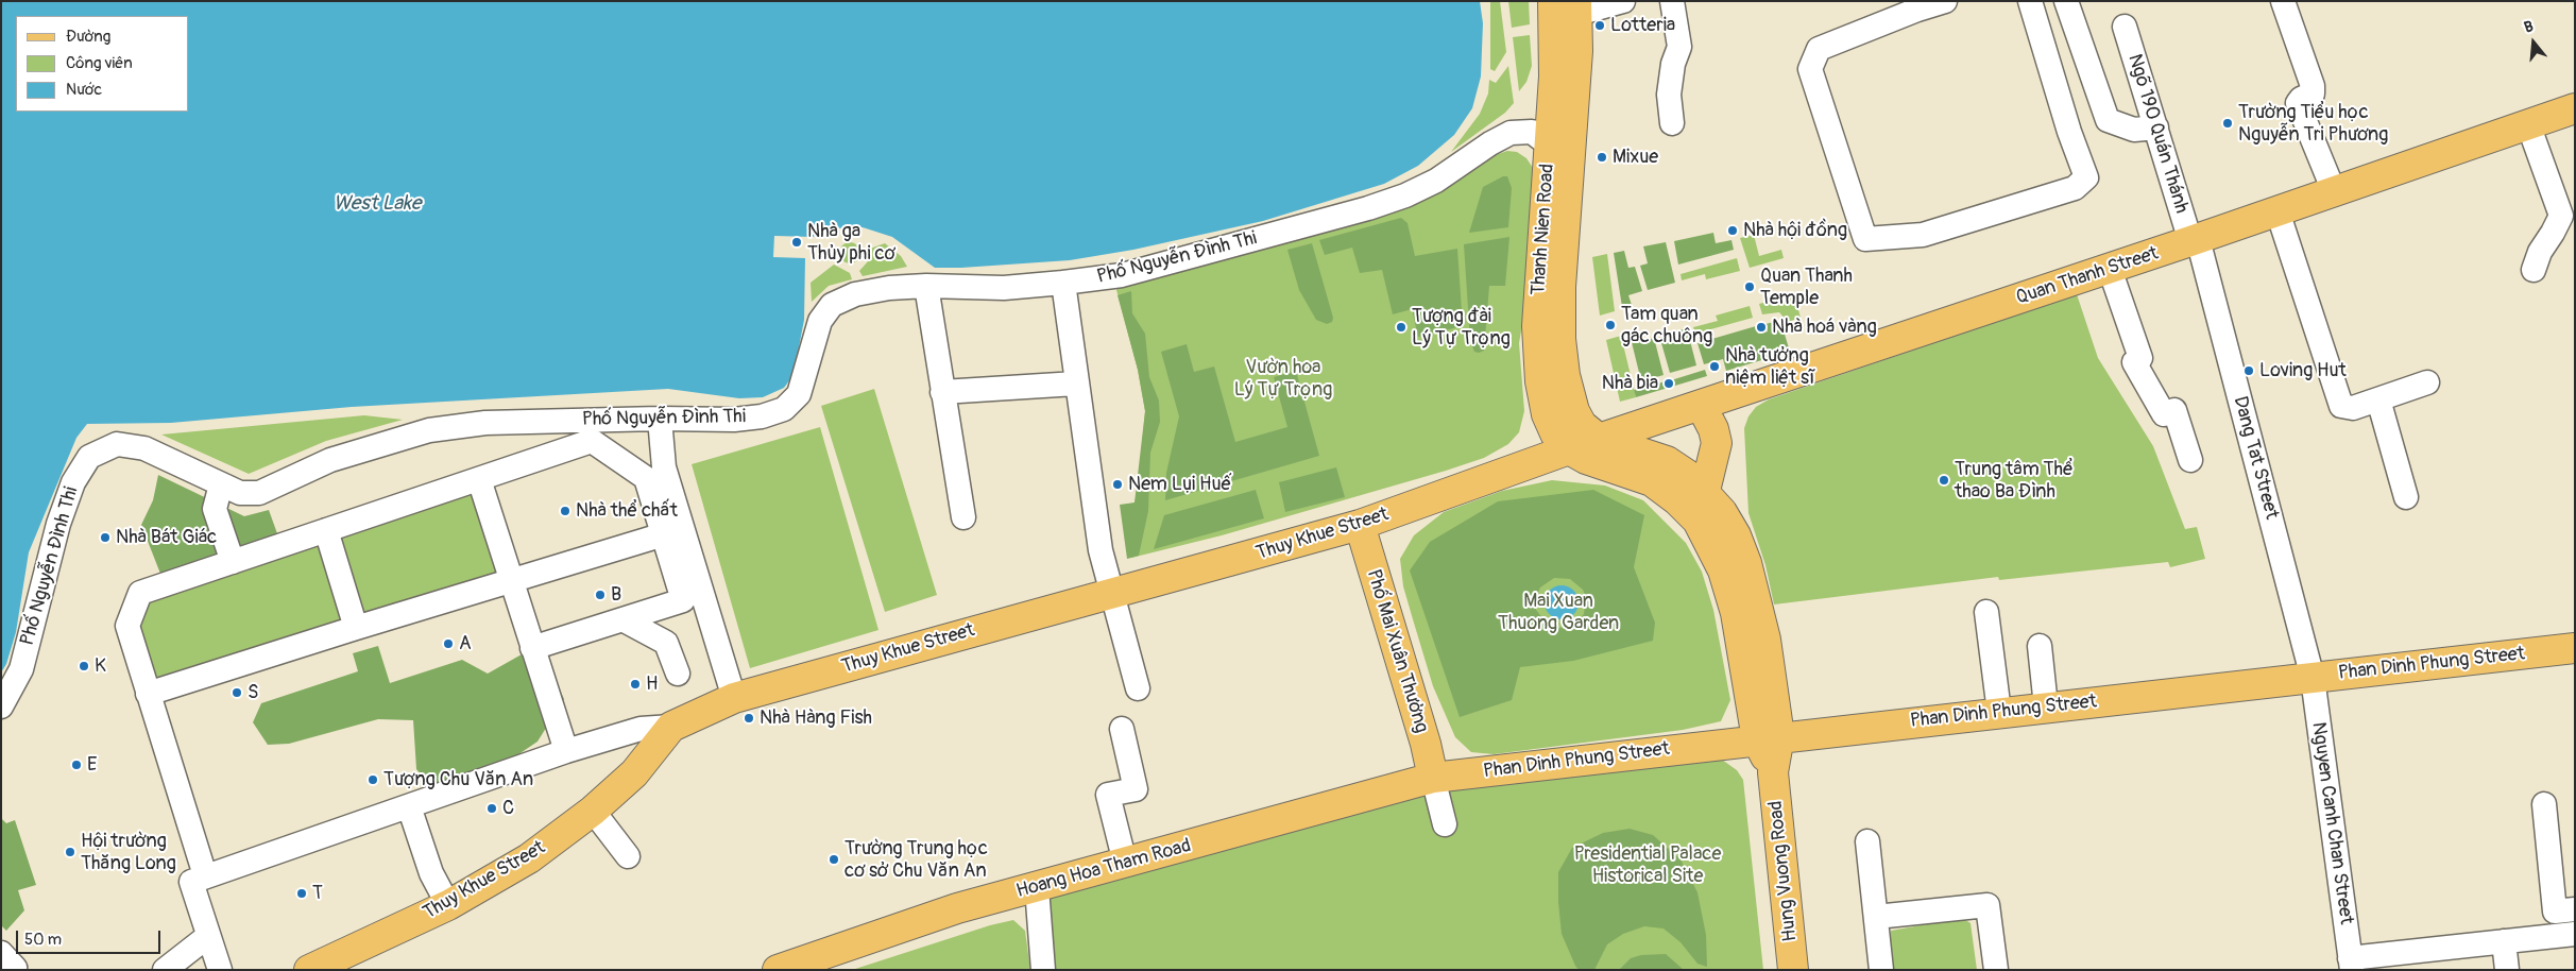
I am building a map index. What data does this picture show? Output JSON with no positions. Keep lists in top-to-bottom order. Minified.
{"streets":{"main road":["Thanh Nien Road","Quan Thanh Street","Thuy Khue Street","Phố Mai Xuân Thưởng","Phan Dinh Phung Street","Hoang Hoa Tham Road","Hung Vuong Road"],"street":["Ngõ 190 Quán Thánh","Phố Nguyễn Đình Thi","Dang Tat Street","Nguyen Canh Chan Street"]},"crossings":[["Ngõ 190 Quán Thánh","Quan Thanh Street"],["Ngõ 190 Quán Thánh","Dang Tat Street"],["Thanh Nien Road","Phố Nguyễn Đình Thi"],["Thanh Nien Road","Quan Thanh Street"],["Thanh Nien Road","Thuy Khue Street"],["Quan Thanh Street","Dang Tat Street"],["Quan Thanh Street","Thuy Khue Street"],["Dang Tat Street","Phan Dinh Phung Street"],["Dang Tat Street","Nguyen Canh Chan Street"],["Thuy Khue Street","Phố Mai Xuân Thưởng"],["Phố Mai Xuân Thưởng","Phan Dinh Phung Street"],["Phố Mai Xuân Thưởng","Hoang Hoa Tham Road"],["Phan Dinh Phung Street","Nguyen Canh Chan Street"],["Phan Dinh Phung Street","Hoang Hoa Tham Road"],["Phan Dinh Phung Street","Hung Vuong Road"]],"water":["West Lake"],"parks":["Vườn hoa Lý Tự Trọng","Mai Xuan Thuong Garden","Presidential Palace Historical Site"],"places":["Lotteria","Trường Tiểu học Nguyễn Tri Phương","Mixue","Nhà hội đồng","Nhà ga Thủy phi cơ","Quan Thanh Temple","Tam quan gác chuông","Tượng đài Lý Tự Trọng","Nhà hoá vàng","Nhà tưởng niệm liệt sĩ","Loving Hut","Nhà bia","Trung tâm Thể thao Ba Đình","Nem Lụi Huế","Nhà thể chất","Nhà Bát Giác","B","A","K","H","S","Nhà Hàng Fish","E","Tượng Chu Văn An","C","Hội trường Thăng Long","Trường Trung học cơ sở Chu Văn An","T"],"legend":["Đường","Công viên","Nước"],"scale_bar":"50 m","north":"top"}
